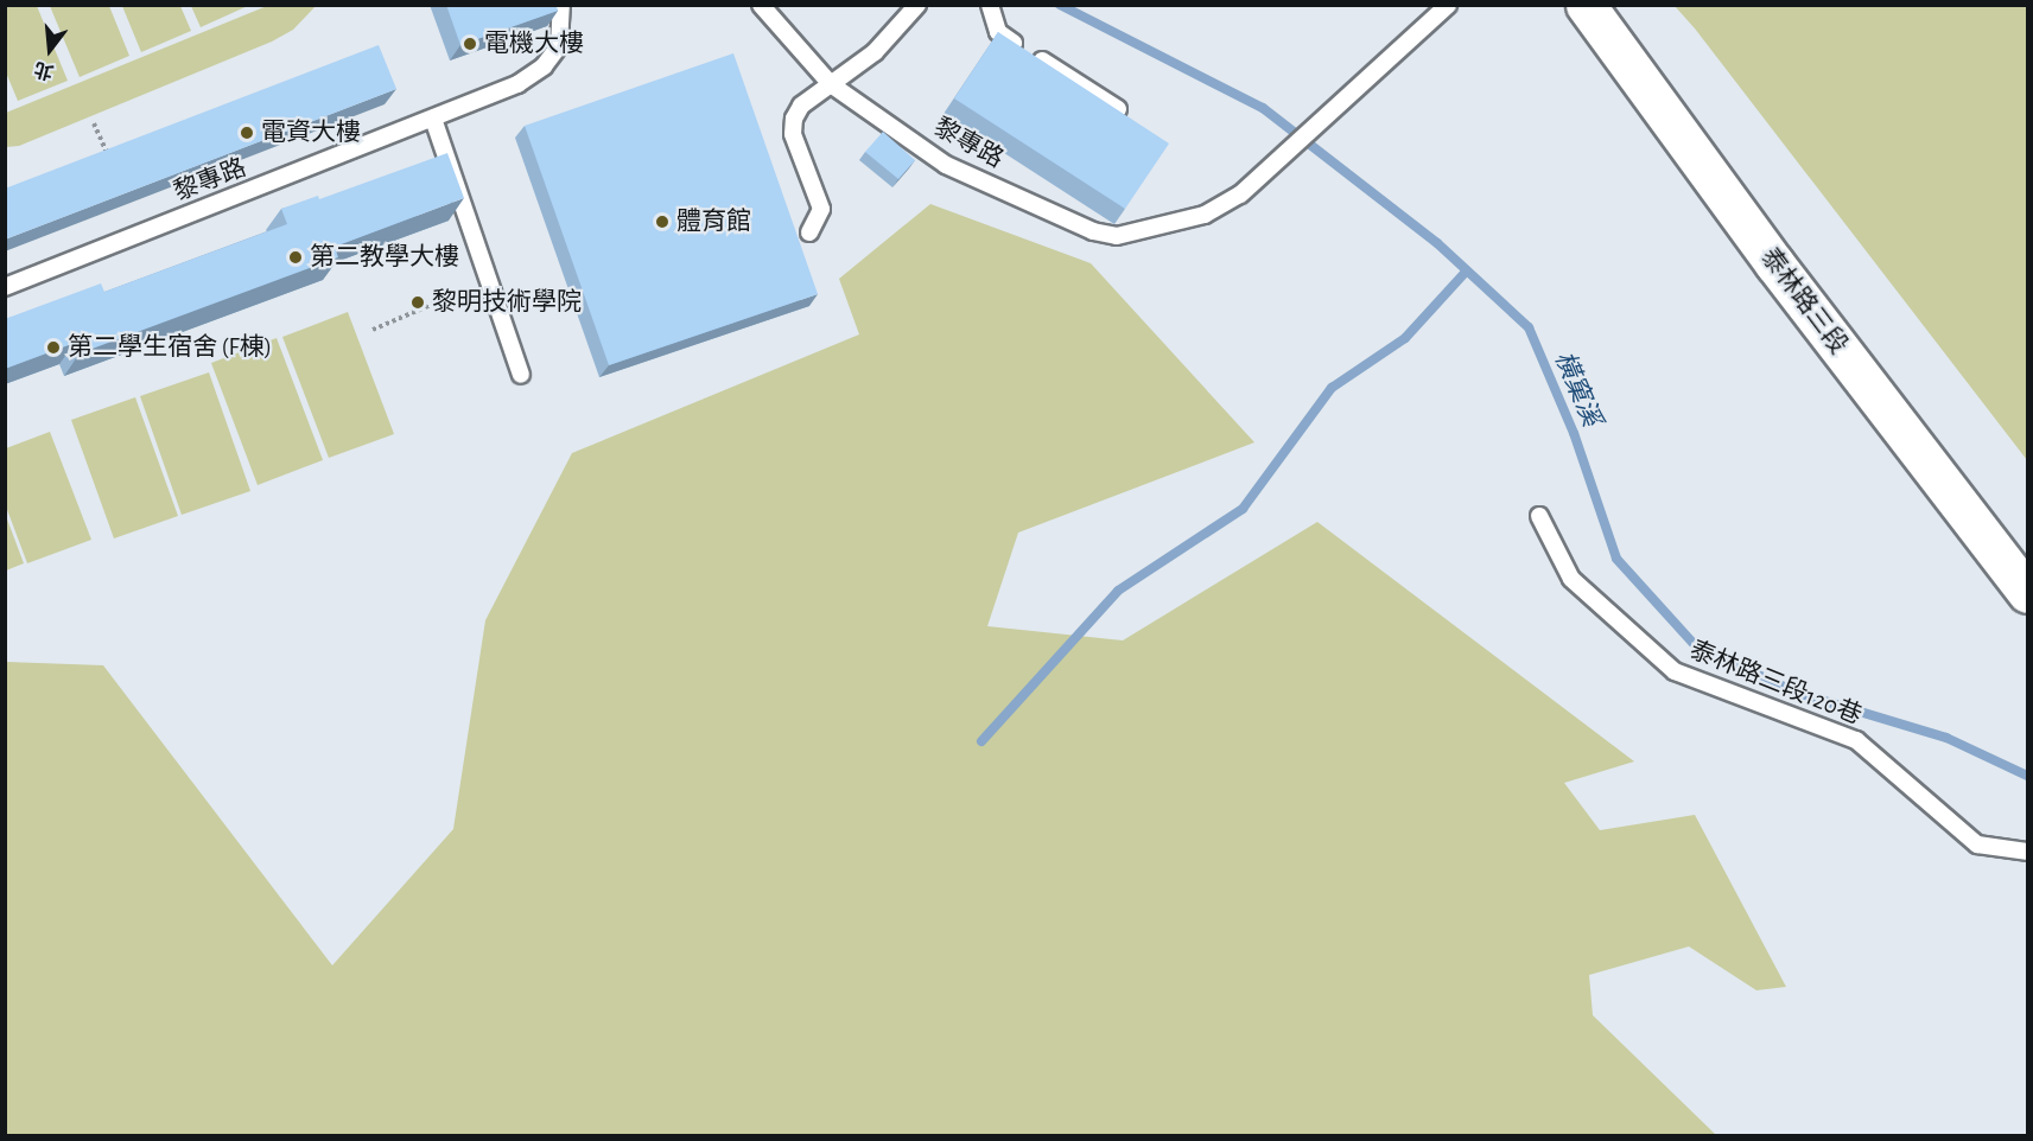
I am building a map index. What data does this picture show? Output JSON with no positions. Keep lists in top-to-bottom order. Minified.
{"streets":{"main road":["泰林路三段"],"lane":["黎專路","泰林路三段120巷"]},"water":["橫窠溪"],"places":["電機大樓","電資大樓","體育館","第二教學大樓","黎明技術學院","第二學生宿舍 (F棟)"],"north":"bottom"}
